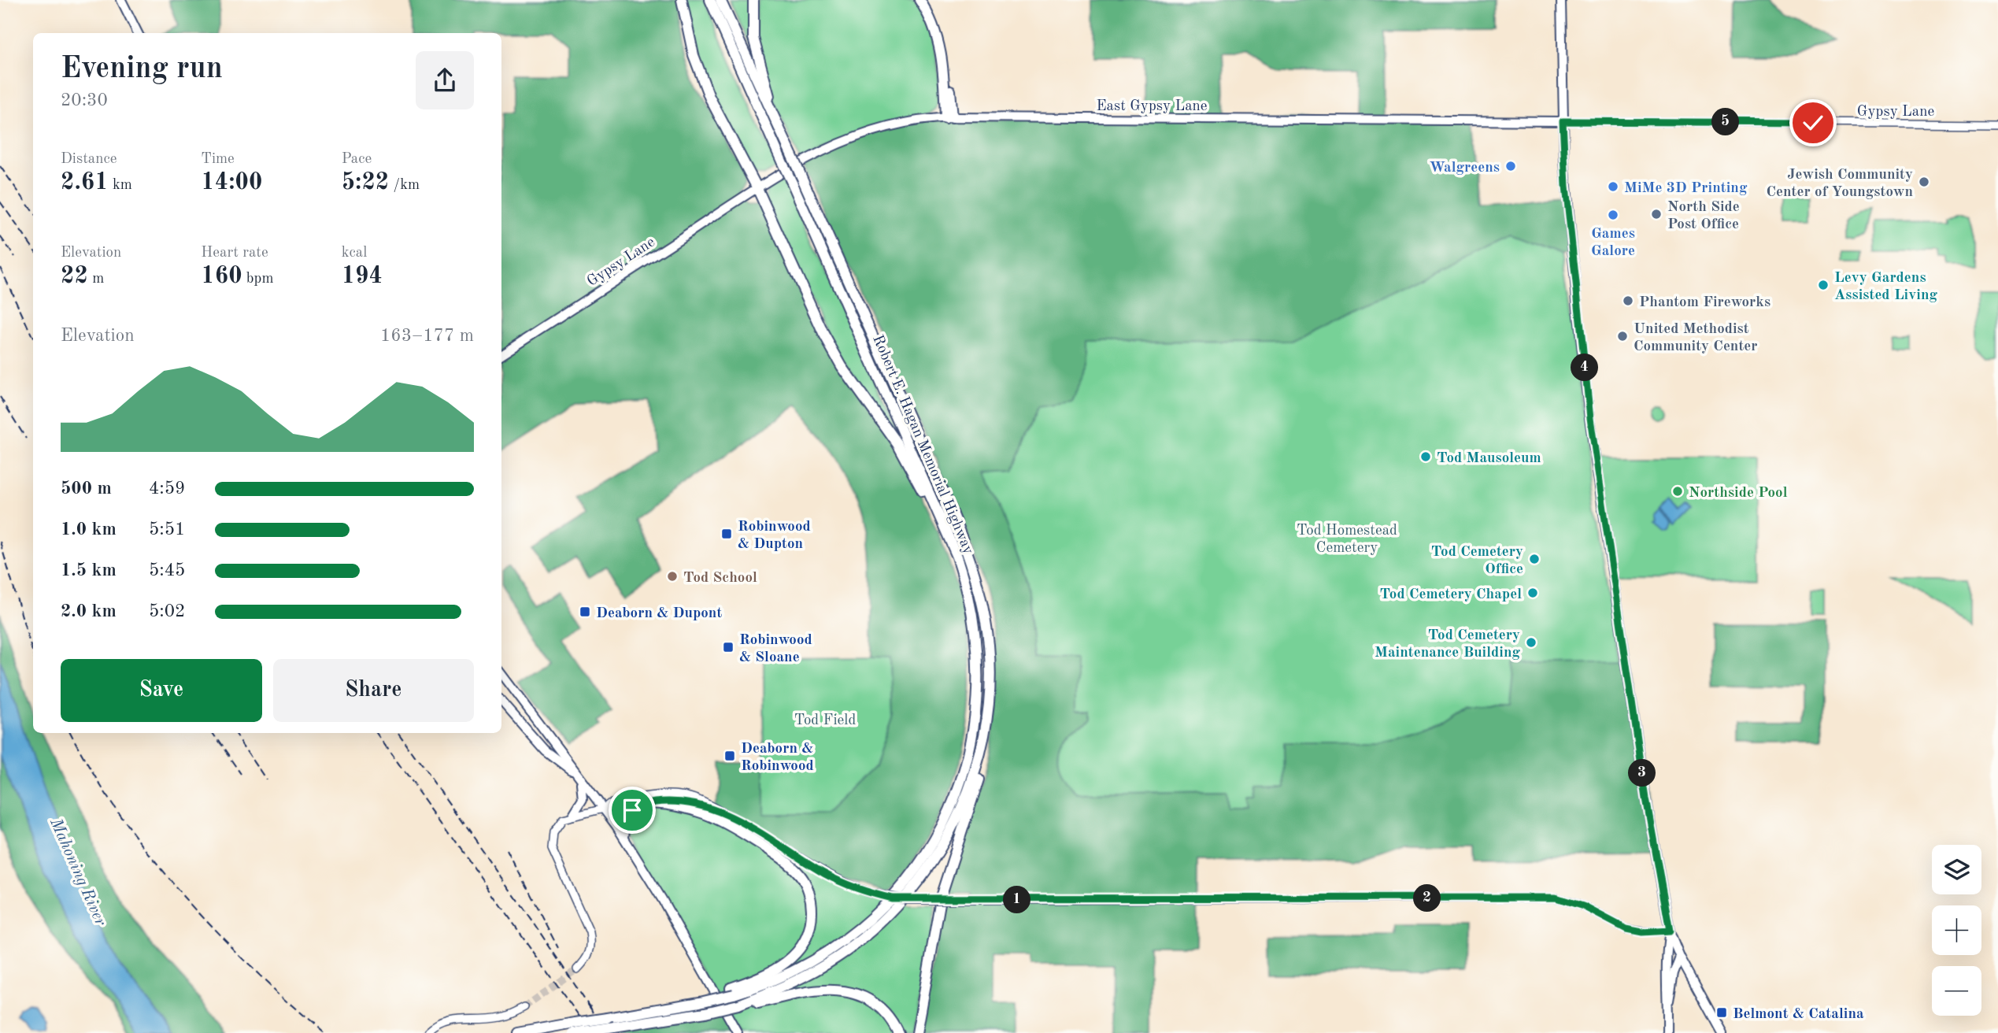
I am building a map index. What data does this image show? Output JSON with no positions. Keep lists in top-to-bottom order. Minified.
{"streets":{"highway":["Robert E. Hagan Memorial Highway"],"main road":["East Gypsy Lane","Gypsy Lane"]},"crossings":[["East Gypsy Lane","Gypsy Lane"]],"water":["Mahoning River"],"parks":["Tod Homestead Cemetery","Tod Field"],"places":{"other":["Walgreens","Jewish Community Center of Youngstown","MiMe 3D Printing","North Side Post Office","Games Galore","Levy Gardens Assisted Living","Phantom Fireworks","United Methodist Community Center","Tod Mausoleum","Northside Pool","Tod Cemetery Office","Tod School","Tod Cemetery Chapel","Tod Cemetery Maintenance Building"],"transit":["Robinwood & Dupton","Deaborn & Dupont","Robinwood & Sloane","Deaborn & Robinwood","Belmont & Catalina"]},"page":{"heading":["Evening run","20:30"],"pins":["5","4","3","2","1"],"stats":[["Distance","2.61 km"],["Time","14:00"],["Pace","5:22 /km"],["Elevation","22 m"],["Heart rate","160 bpm"],["kcal","194"]],"chart":["Elevation","163–177 m"],"list":[{"name":"500 m","note":"4:59"},{"name":"1.0 km","note":"5:51"},{"name":"1.5 km","note":"5:45"},{"name":"2.0 km","note":"5:02"}],"buttons":["Save","Share"],"map_buttons":["+","−"]}}
